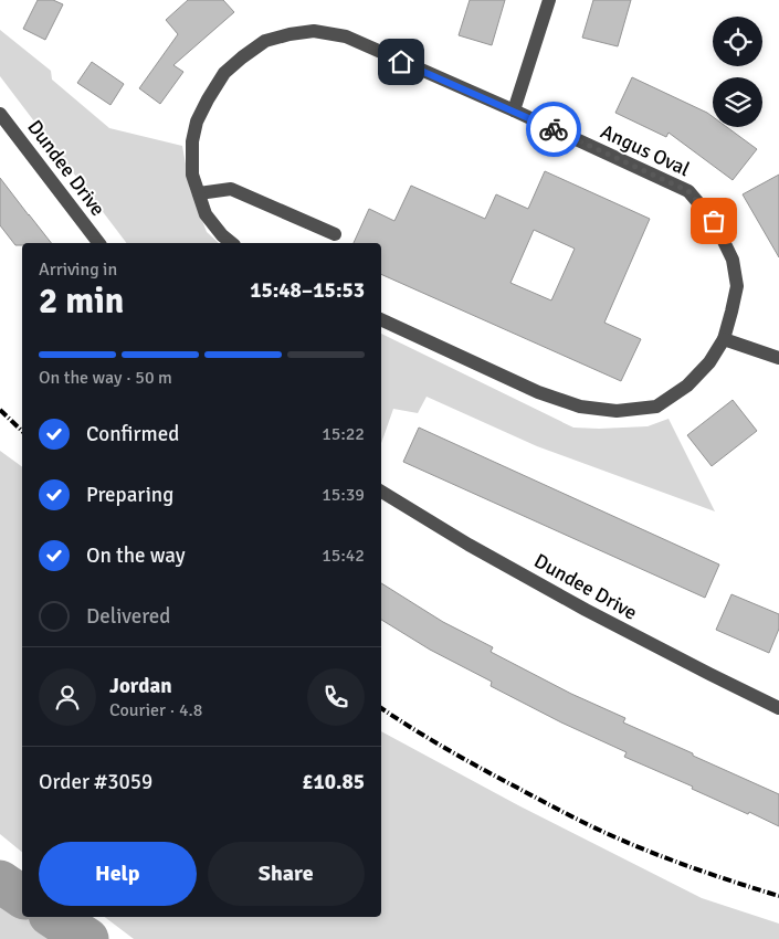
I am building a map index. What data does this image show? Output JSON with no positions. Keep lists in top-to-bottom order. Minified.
{"streets":{"street":["Angus Oval","Dundee Drive"]},"page":{"heading":["2 min","Arriving in","15:48–15:53"],"panel":["Jordan","Courier · 4.8","Order #3059","£10.85"],"bar":"On the way · 50 m","list":[["Confirmed","15:22"],["Preparing","15:39"],["On the way","15:42"],"Delivered"],"buttons":["Help","Share"]}}
